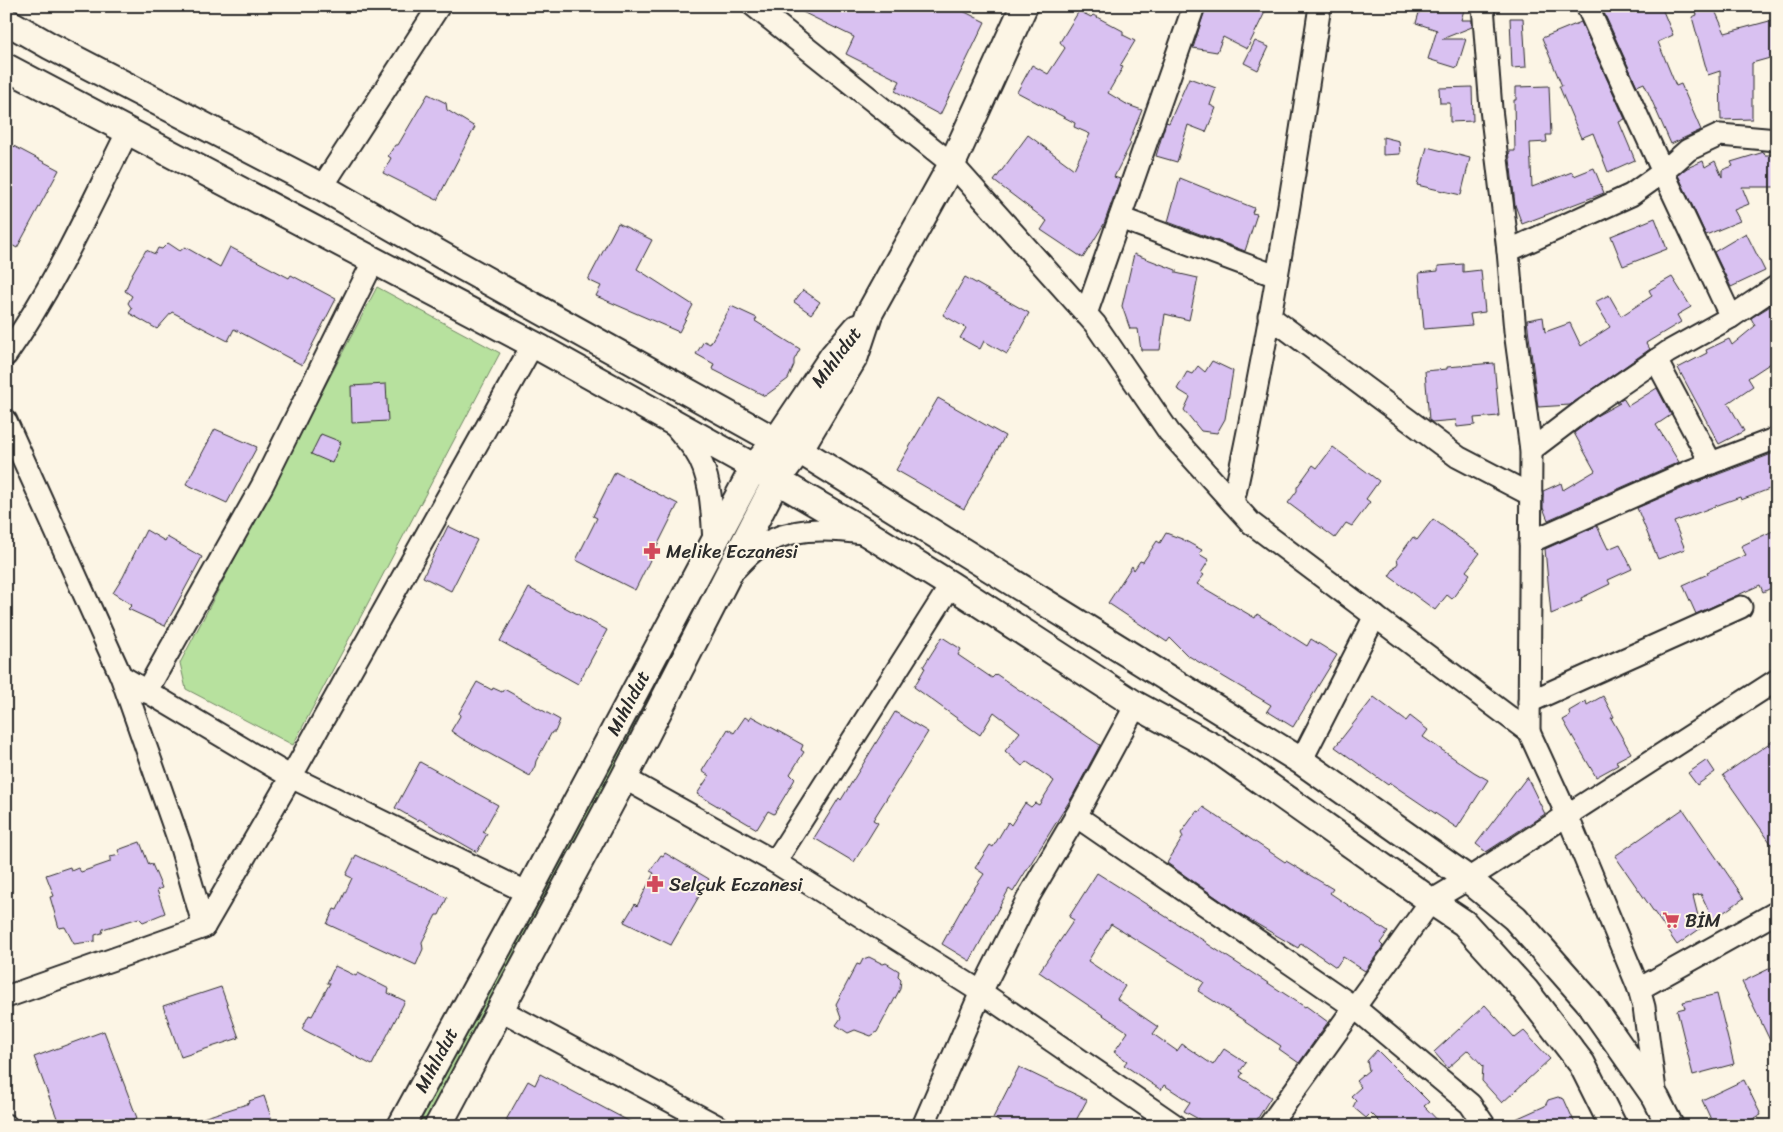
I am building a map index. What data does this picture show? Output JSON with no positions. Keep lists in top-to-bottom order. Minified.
{"streets":{"main road":["Mıhlıdut"]},"places":{"pharmacy":["Melike Eczanesi","Selçuk Eczanesi"],"supermarket":["BİM"]}}
